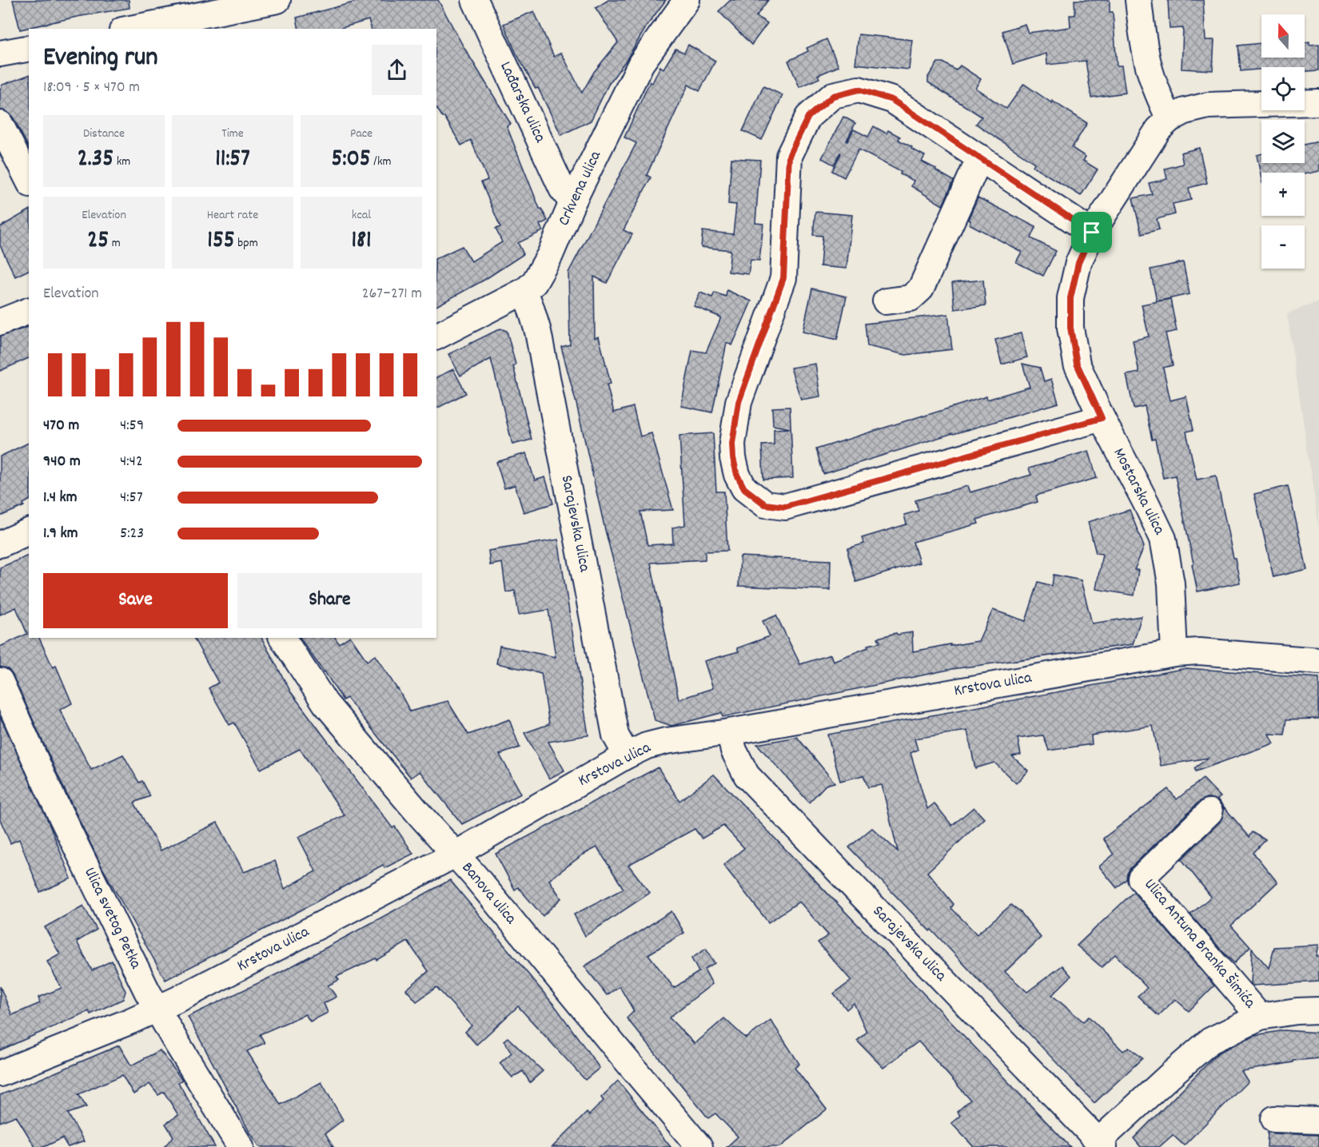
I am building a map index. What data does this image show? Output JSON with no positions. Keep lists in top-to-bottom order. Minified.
{"streets":{"street":["Lađarska ulica","Crkvena ulica","Mostarska ulica","Sarajevska ulica","Krstova ulica","Banova ulica","Ulica svetog Petka","Ulica Antuna Branka Šimića"]},"crossings":[["Lađarska ulica","Crkvena ulica"],["Crkvena ulica","Sarajevska ulica"],["Mostarska ulica","Krstova ulica"],["Sarajevska ulica","Krstova ulica"],["Krstova ulica","Banova ulica"],["Krstova ulica","Ulica svetog Petka"]],"north":"top","page":{"map_buttons":["+","−"],"heading":["Evening run","18:09 · 5 × 470 m"],"stats":[["Distance","2.35 km"],["Time","11:57"],["Pace","5:05 /km"],["Elevation","25 m"],["Heart rate","155 bpm"],["kcal","181"]],"chart":["Elevation","267–271 m"],"list":[{"name":"470 m","note":"4:59"},{"name":"940 m","note":"4:42"},{"name":"1.4 km","note":"4:57"},{"name":"1.9 km","note":"5:23"}],"buttons":["Save","Share"]}}
